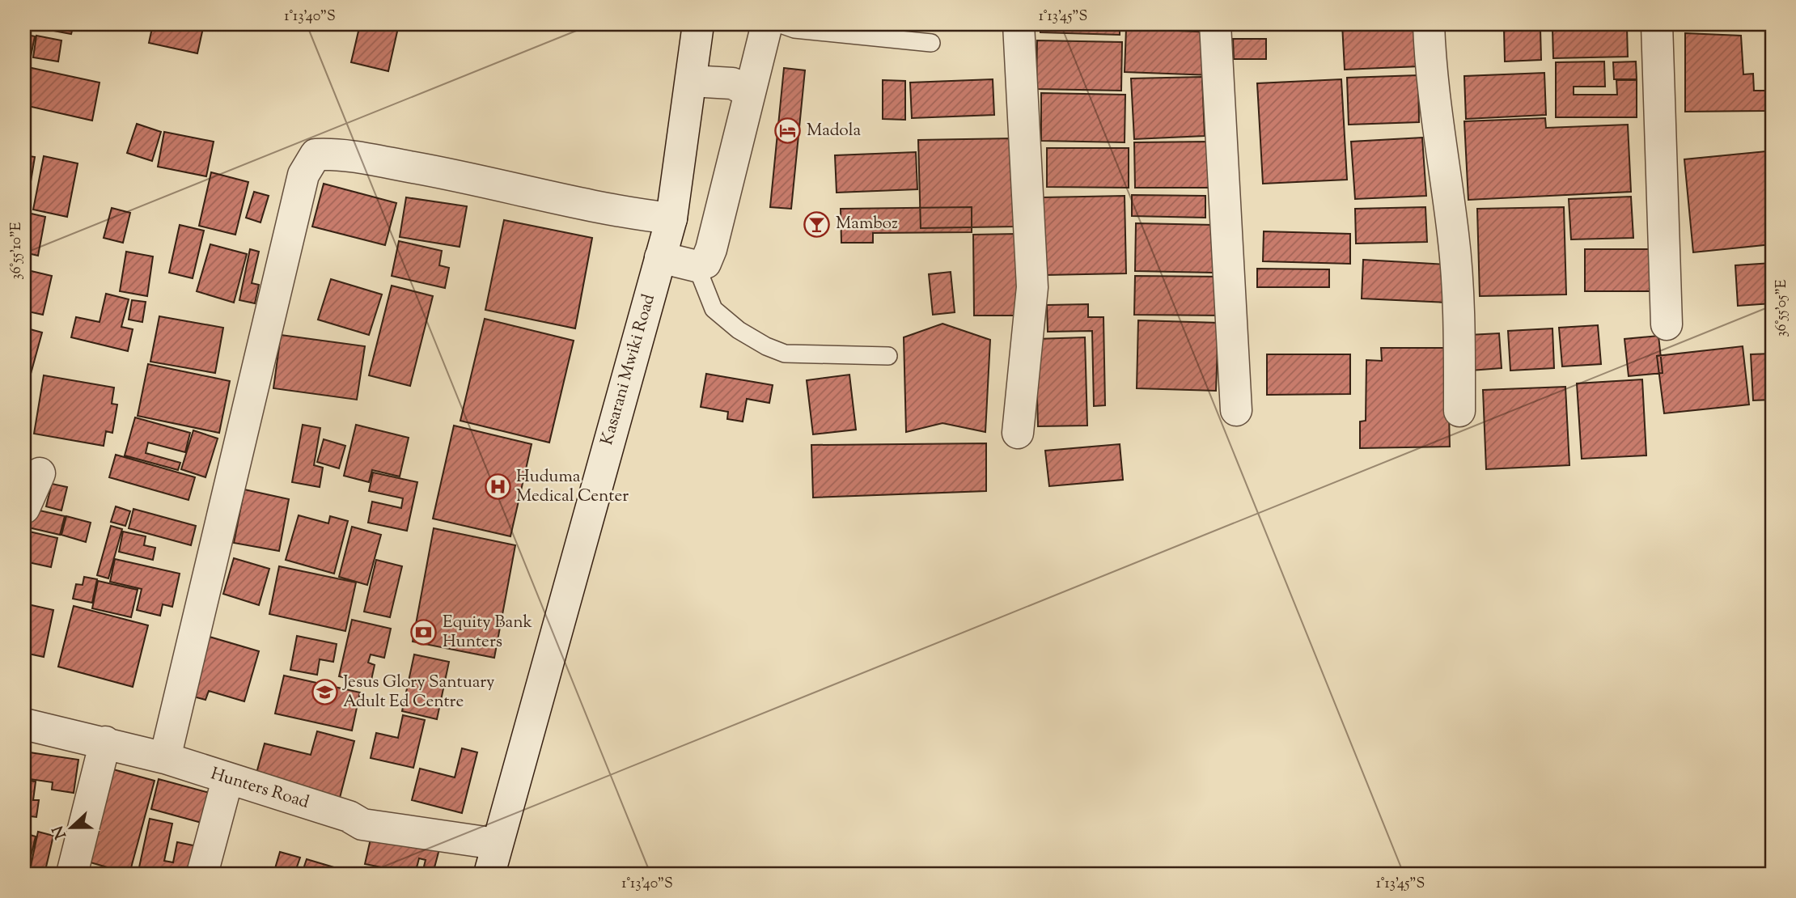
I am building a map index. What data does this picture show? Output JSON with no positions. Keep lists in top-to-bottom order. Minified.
{"streets":{"street":["Kasarani Mwiki Road","Hunters Road"]},"crossings":[["Kasarani Mwiki Road","Hunters Road"]],"places":{"hotel":["Madola"],"bar":["Mamboz"],"hospital":["Huduma Medical Center"],"bank":["Equity Bank Hunters"],"school or university":["Jesus Glory Santuary Adult Ed Centre"]},"north":"left","coordinates":["1°13'40\"S","1°13'45\"S","36°55'10\"E","36°55'05\"E"]}
